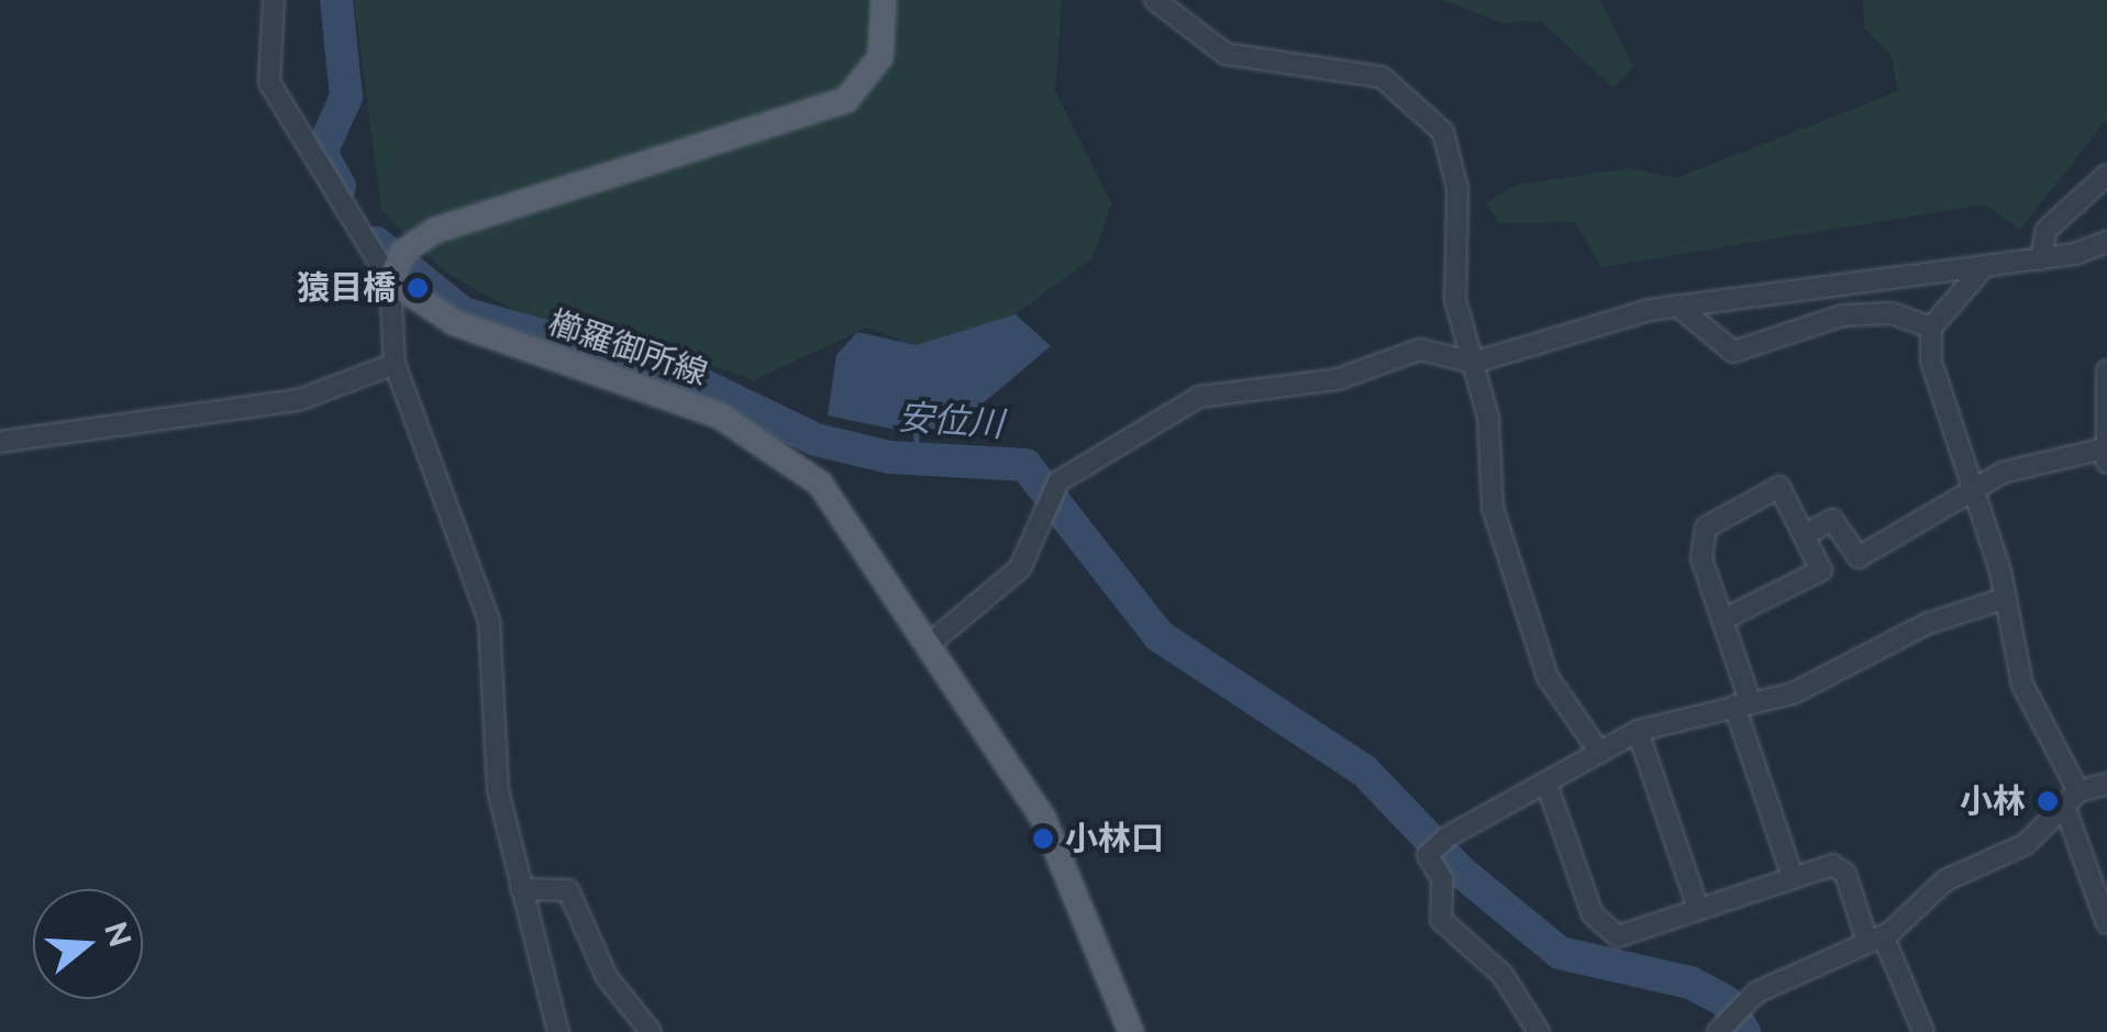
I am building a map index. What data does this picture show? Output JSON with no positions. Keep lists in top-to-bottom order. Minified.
{"streets":{"main road":["櫛羅御所線"]},"water":["安位川"],"places":["猿目橋","小林","小林口"],"north":"right"}
